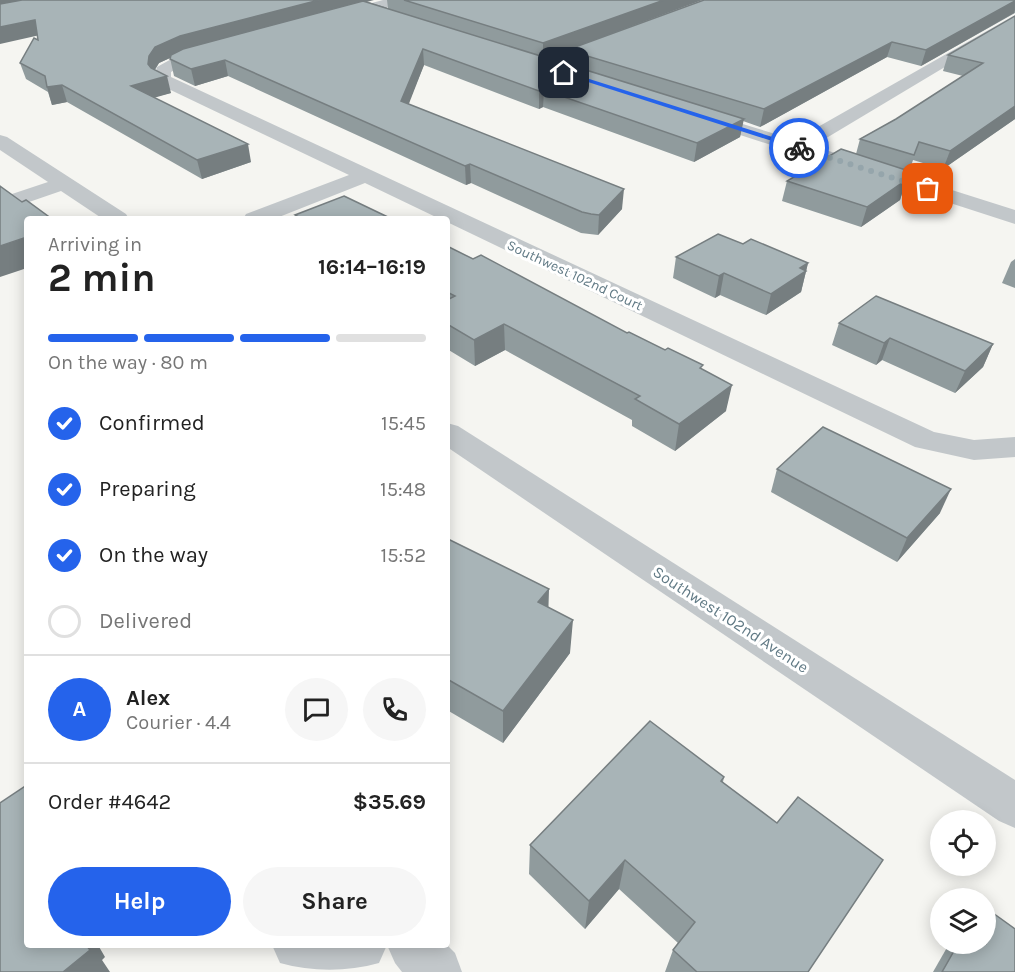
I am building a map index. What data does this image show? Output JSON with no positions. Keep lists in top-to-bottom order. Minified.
{"streets":{"street":["Southwest 102nd Court","Southwest 102nd Avenue"]},"page":{"heading":["2 min","Arriving in","16:14–16:19"],"panel":["Alex","Courier · 4.4","Order #4642","$35.69"],"bar":"On the way · 80 m","list":[["Confirmed","15:45"],["Preparing","15:48"],["On the way","15:52"],"Delivered"],"round":"A","buttons":["Help","Share"]}}
